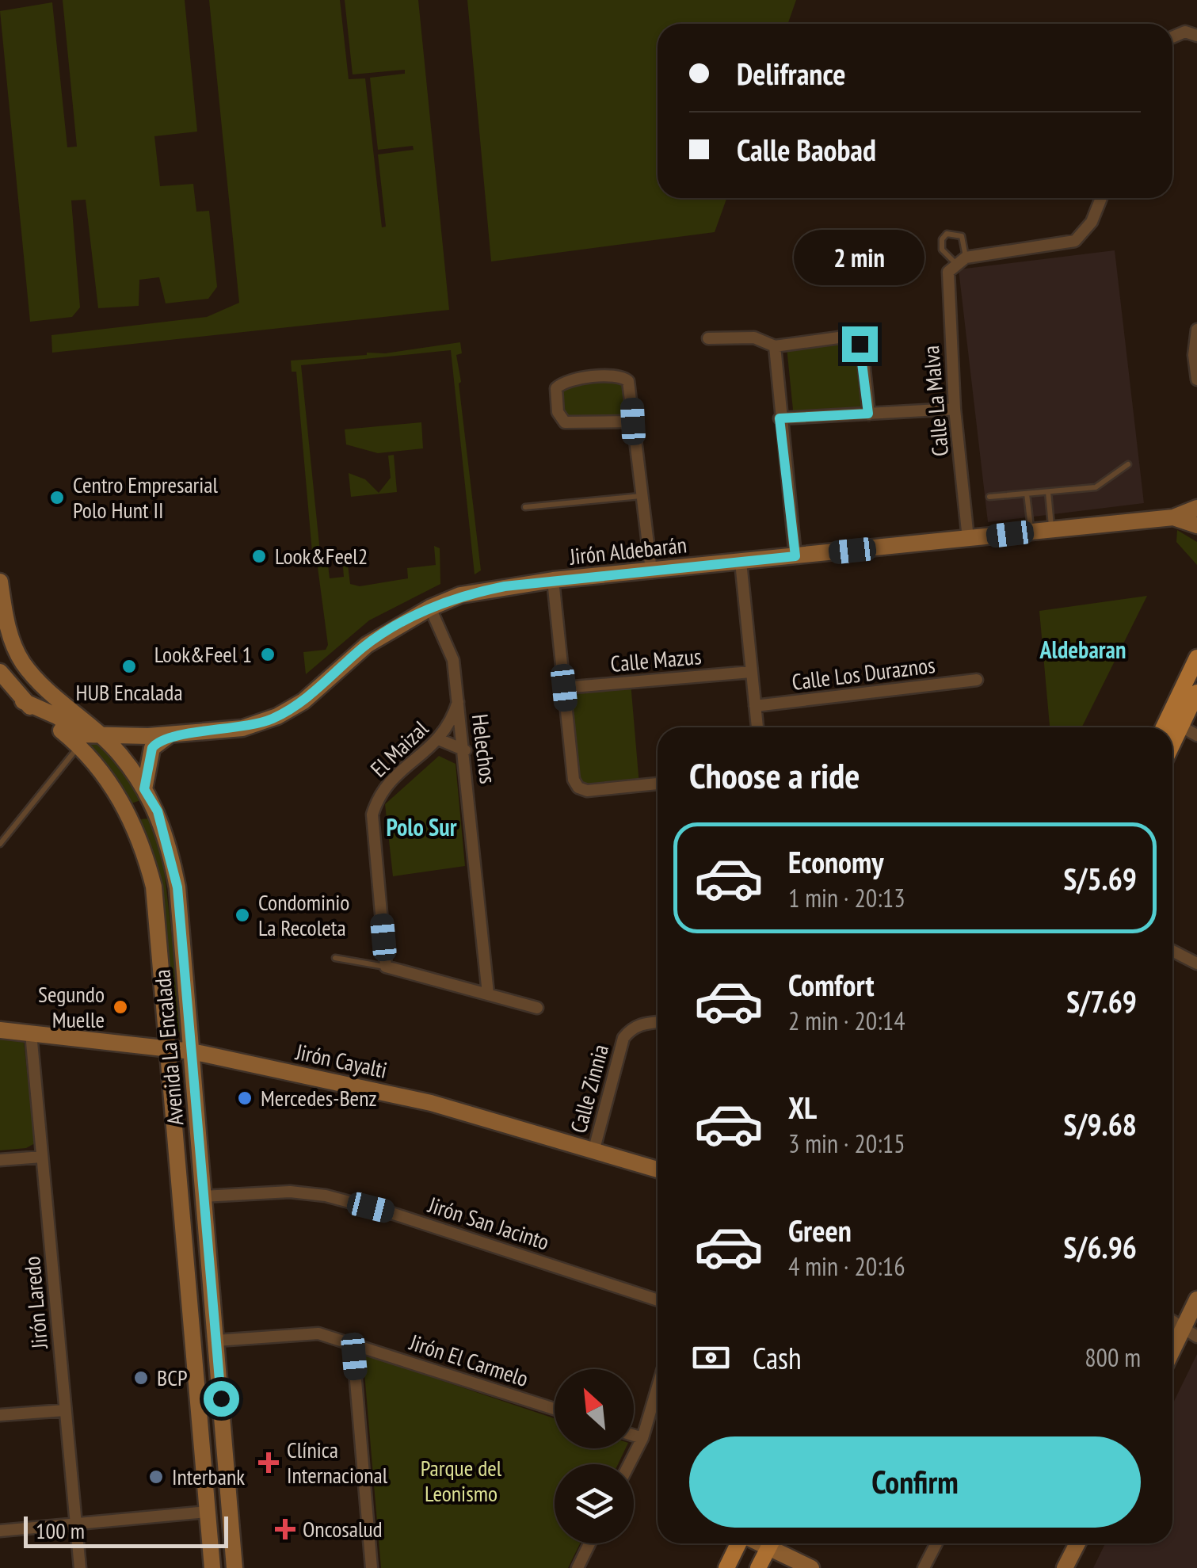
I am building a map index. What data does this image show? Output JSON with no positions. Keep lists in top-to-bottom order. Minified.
{"streets":{"main road":["Jirón Aldebarán","Avenida La Encalada","Jirón Cayalti"],"street":["Calle La Malva","Calle Mazus","Calle Los Duraznos","El Maizal","Helechos","Calle Zinnia","Jirón San Jacinto","Jirón Laredo","Jirón El Carmelo"]},"crossings":[["Calle La Malva","Jirón Aldebarán"],["Jirón Aldebarán","Helechos"],["Jirón Aldebarán","Avenida La Encalada"],["El Maizal","Helechos"],["Avenida La Encalada","Jirón Cayalti"],["Avenida La Encalada","Jirón San Jacinto"],["Avenida La Encalada","Jirón El Carmelo"],["Jirón Cayalti","Calle Zinnia"],["Jirón Cayalti","Jirón Laredo"]],"districts":["Aldebaran","Polo Sur"],"parks":["Parque del Leonismo"],"places":{"other":["Centro Empresarial Polo Hunt II","Look&Feel2","Look&Feel 1","HUB Encalada","Condominio La Recoleta","Segundo Muelle","Mercedes-Benz","BCP","Interbank"],"health":["Clínica Internacional","Oncosalud"]},"scale_bar":"100 m","north":"top left","page":{"banner":["Delifrance","Calle Baobad"],"bubble":"2 min","heading":"Choose a ride","list":[{"name":"Economy","note":"1 min · 20:13","value":"S/5.69"},{"name":"Comfort","note":"2 min · 20:14","value":"S/7.69"},{"name":"XL","note":"3 min · 20:15","value":"S/9.68"},{"name":"Green","note":"4 min · 20:16","value":"S/6.96"}],"pay":["Cash","800 m"],"buttons":"Confirm","scale":"100 m"}}
